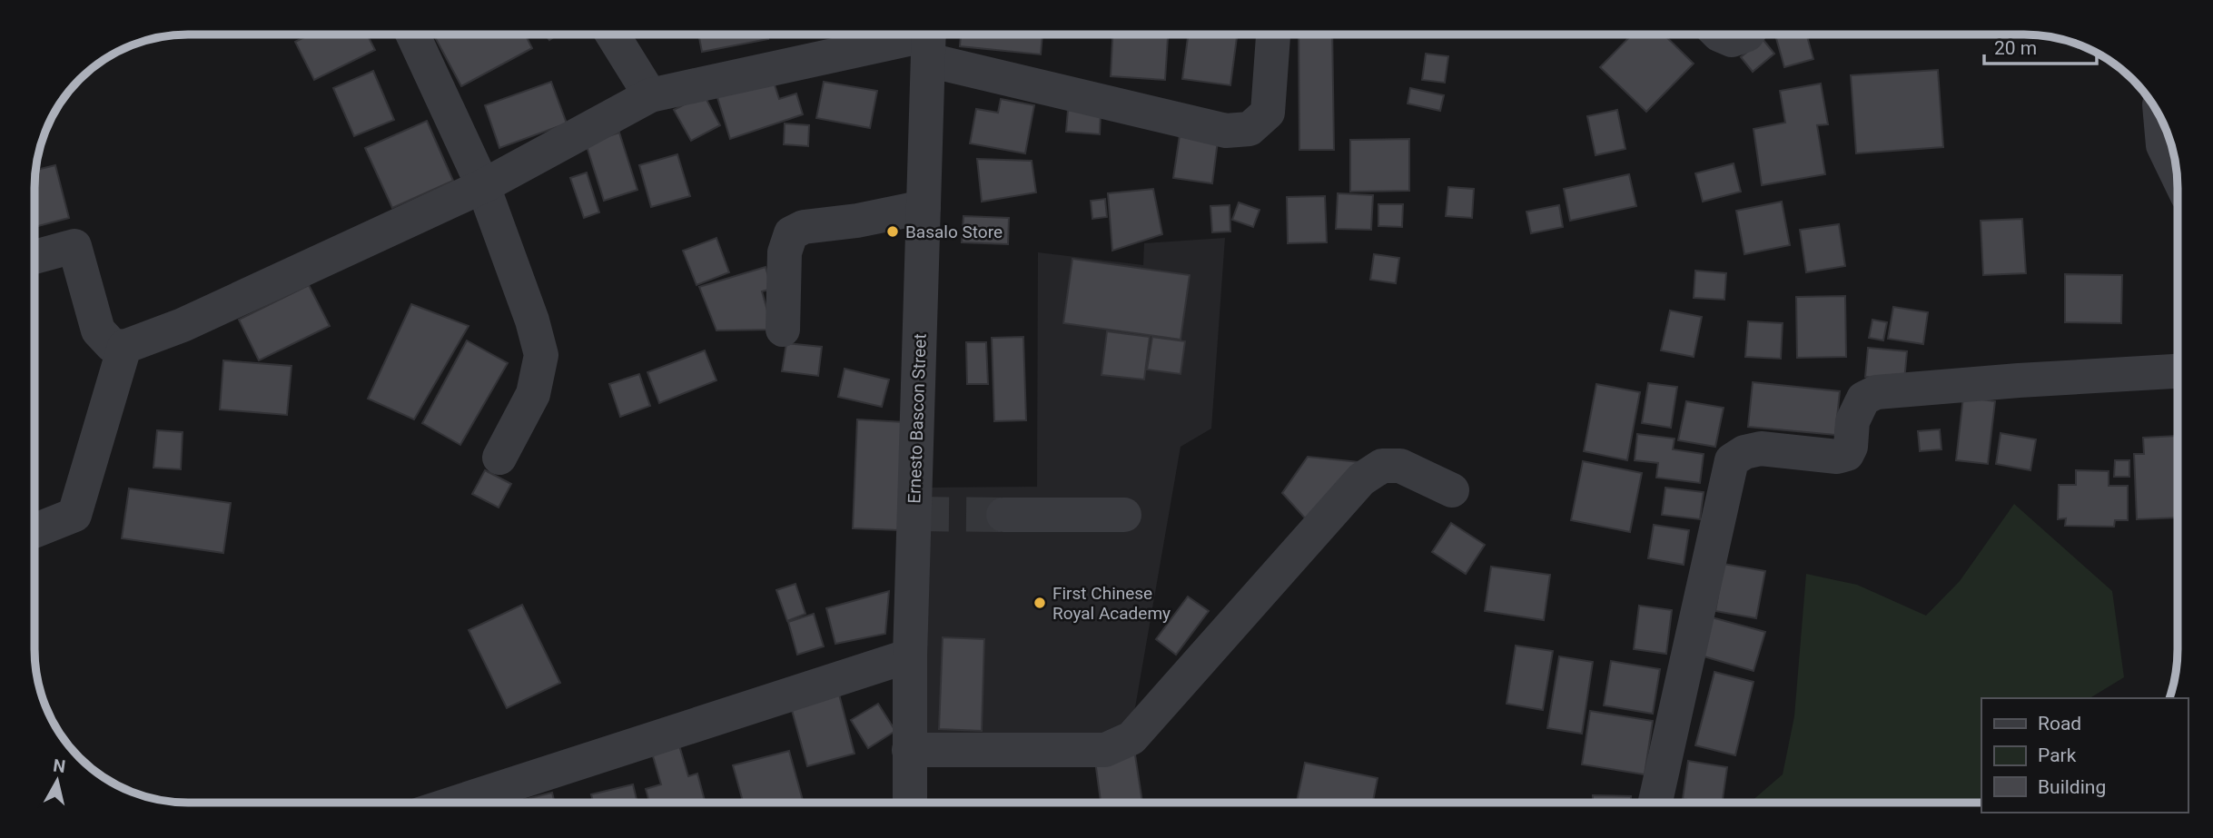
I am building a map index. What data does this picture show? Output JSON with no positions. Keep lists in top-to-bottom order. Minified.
{"streets":{"street":["Ernesto Bascon Street"]},"places":["Basalo Store","First Chinese Royal Academy"],"legend":["Road","Park","Building"],"scale_bar":"20 m","north":"top"}
